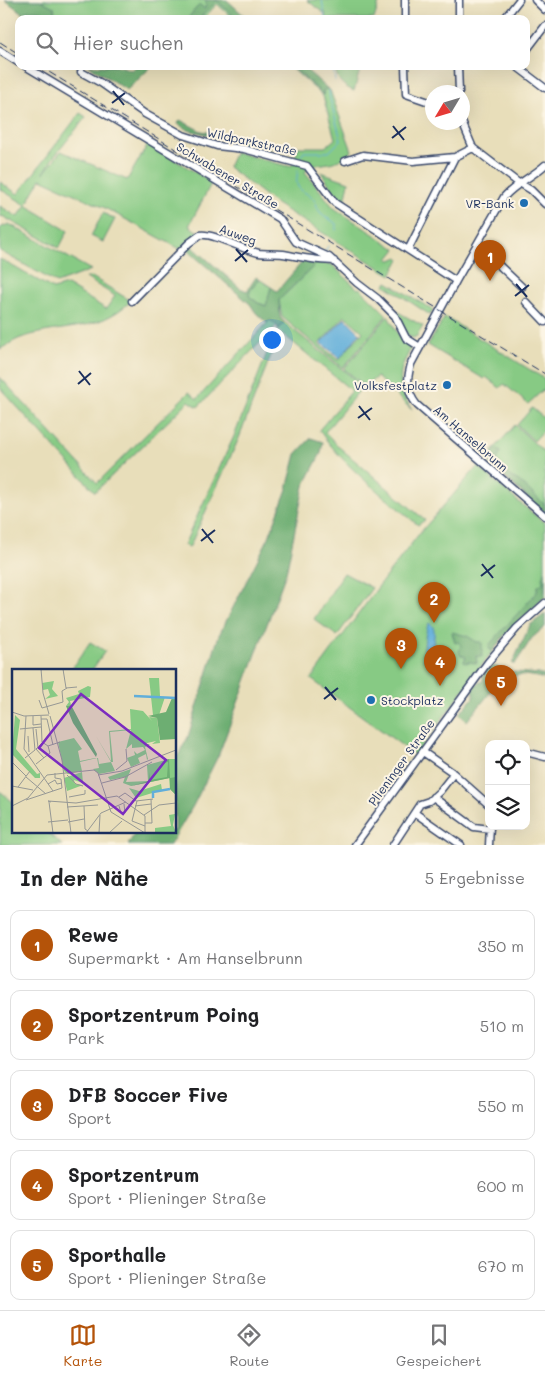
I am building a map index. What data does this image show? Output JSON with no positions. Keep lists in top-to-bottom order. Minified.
{"streets":{"street":["Wildparkstraße","Schwabener Straße","Auweg","Am Hanselbrunn","Plieninger Straße"]},"crossings":[["Wildparkstraße","Am Hanselbrunn"],["Schwabener Straße","Auweg"],["Schwabener Straße","Am Hanselbrunn"]],"places":["VR-Bank","Volksfestplatz","Stockplatz"],"north":"bottom left","page":{"search":"Hier suchen","pins":["1","2","3","4","5"],"heading":["In der Nähe","5 Ergebnisse"],"list":[{"mark":"1","name":"Rewe","note":"Supermarkt · Am Hanselbrunn","value":"350 m"},{"mark":"2","name":"Sportzentrum Poing","note":"Park","value":"510 m"},{"mark":"3","name":"DFB Soccer Five","note":"Sport","value":"550 m"},{"mark":"4","name":"Sportzentrum","note":"Sport · Plieninger Straße","value":"600 m"},{"mark":"5","name":"Sporthalle","note":"Sport · Plieninger Straße","value":"670 m"}],"nav":["Karte","Route","Gespeichert"]}}
